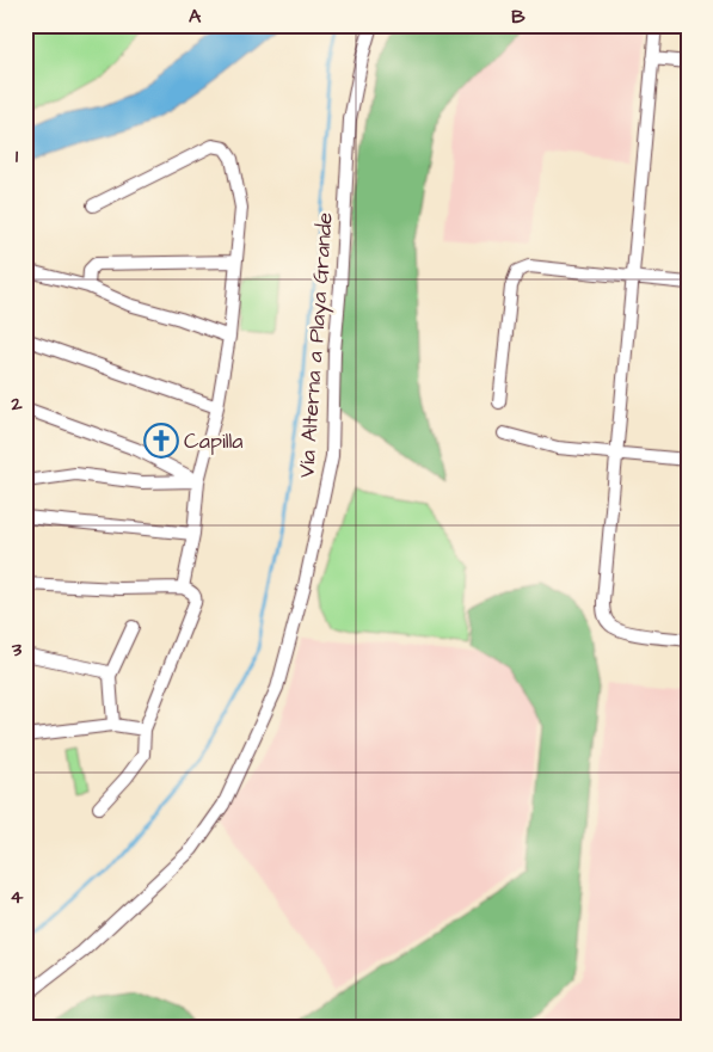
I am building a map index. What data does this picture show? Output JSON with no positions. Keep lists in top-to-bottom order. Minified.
{"streets":{"street":["Vía Alterna a Playa Grande"]},"places":{"church":["Capilla"]},"grid":{"columns":["A","B"],"rows":["1","2","3","4"]}}
